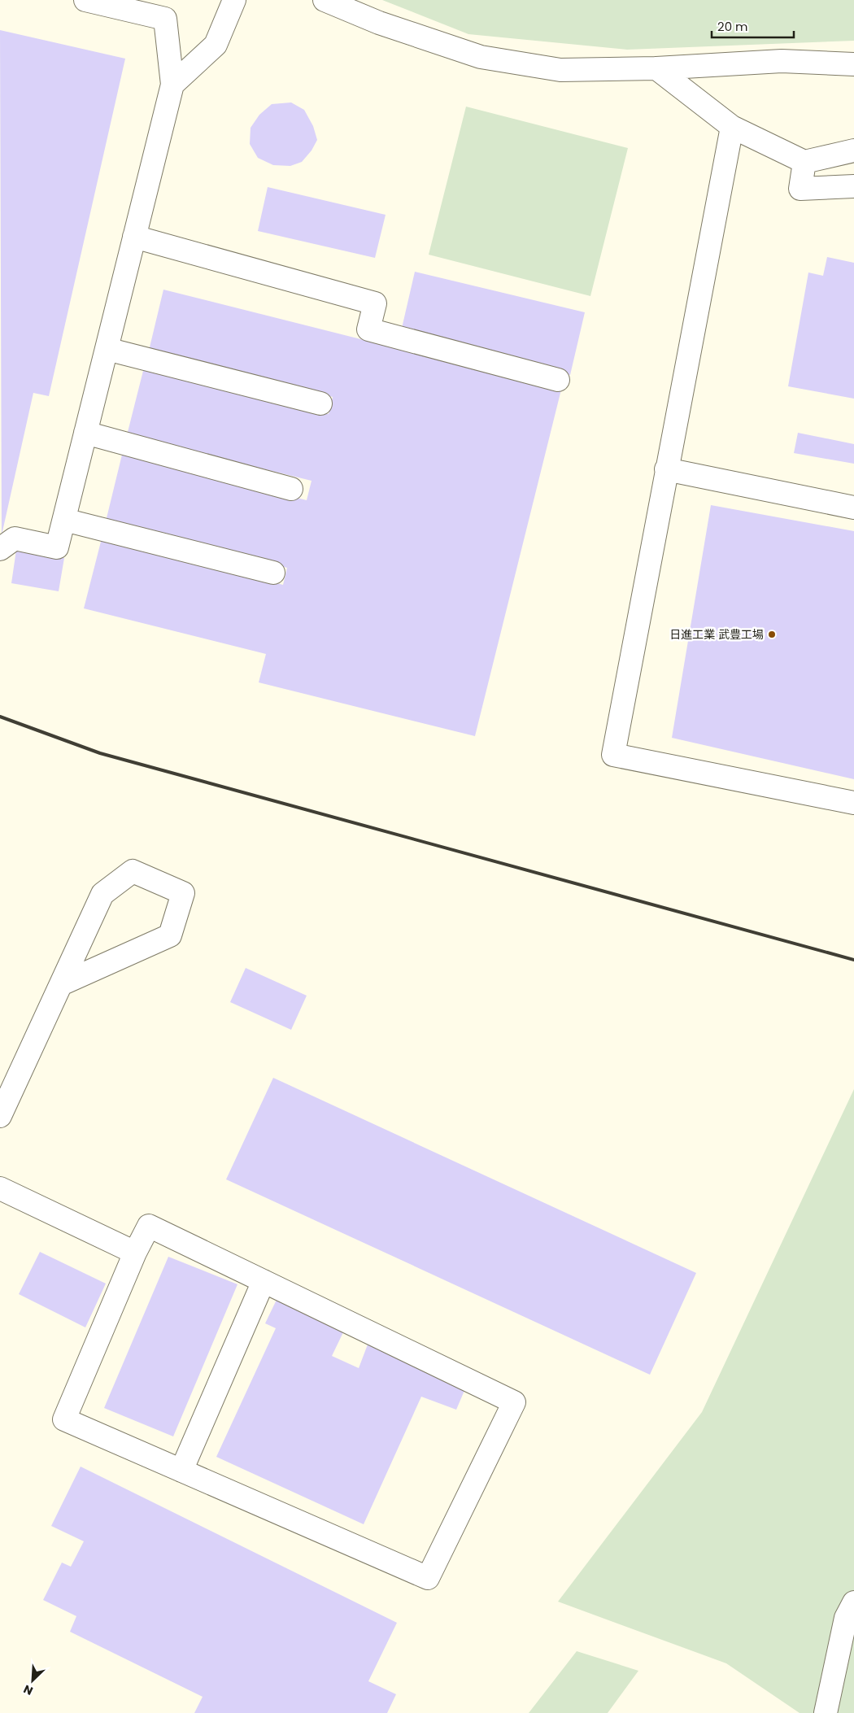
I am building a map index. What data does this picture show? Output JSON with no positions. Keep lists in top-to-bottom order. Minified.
{"places":["日進工業 武豊工場"],"scale_bar":"20 m","north":"bottom left"}
